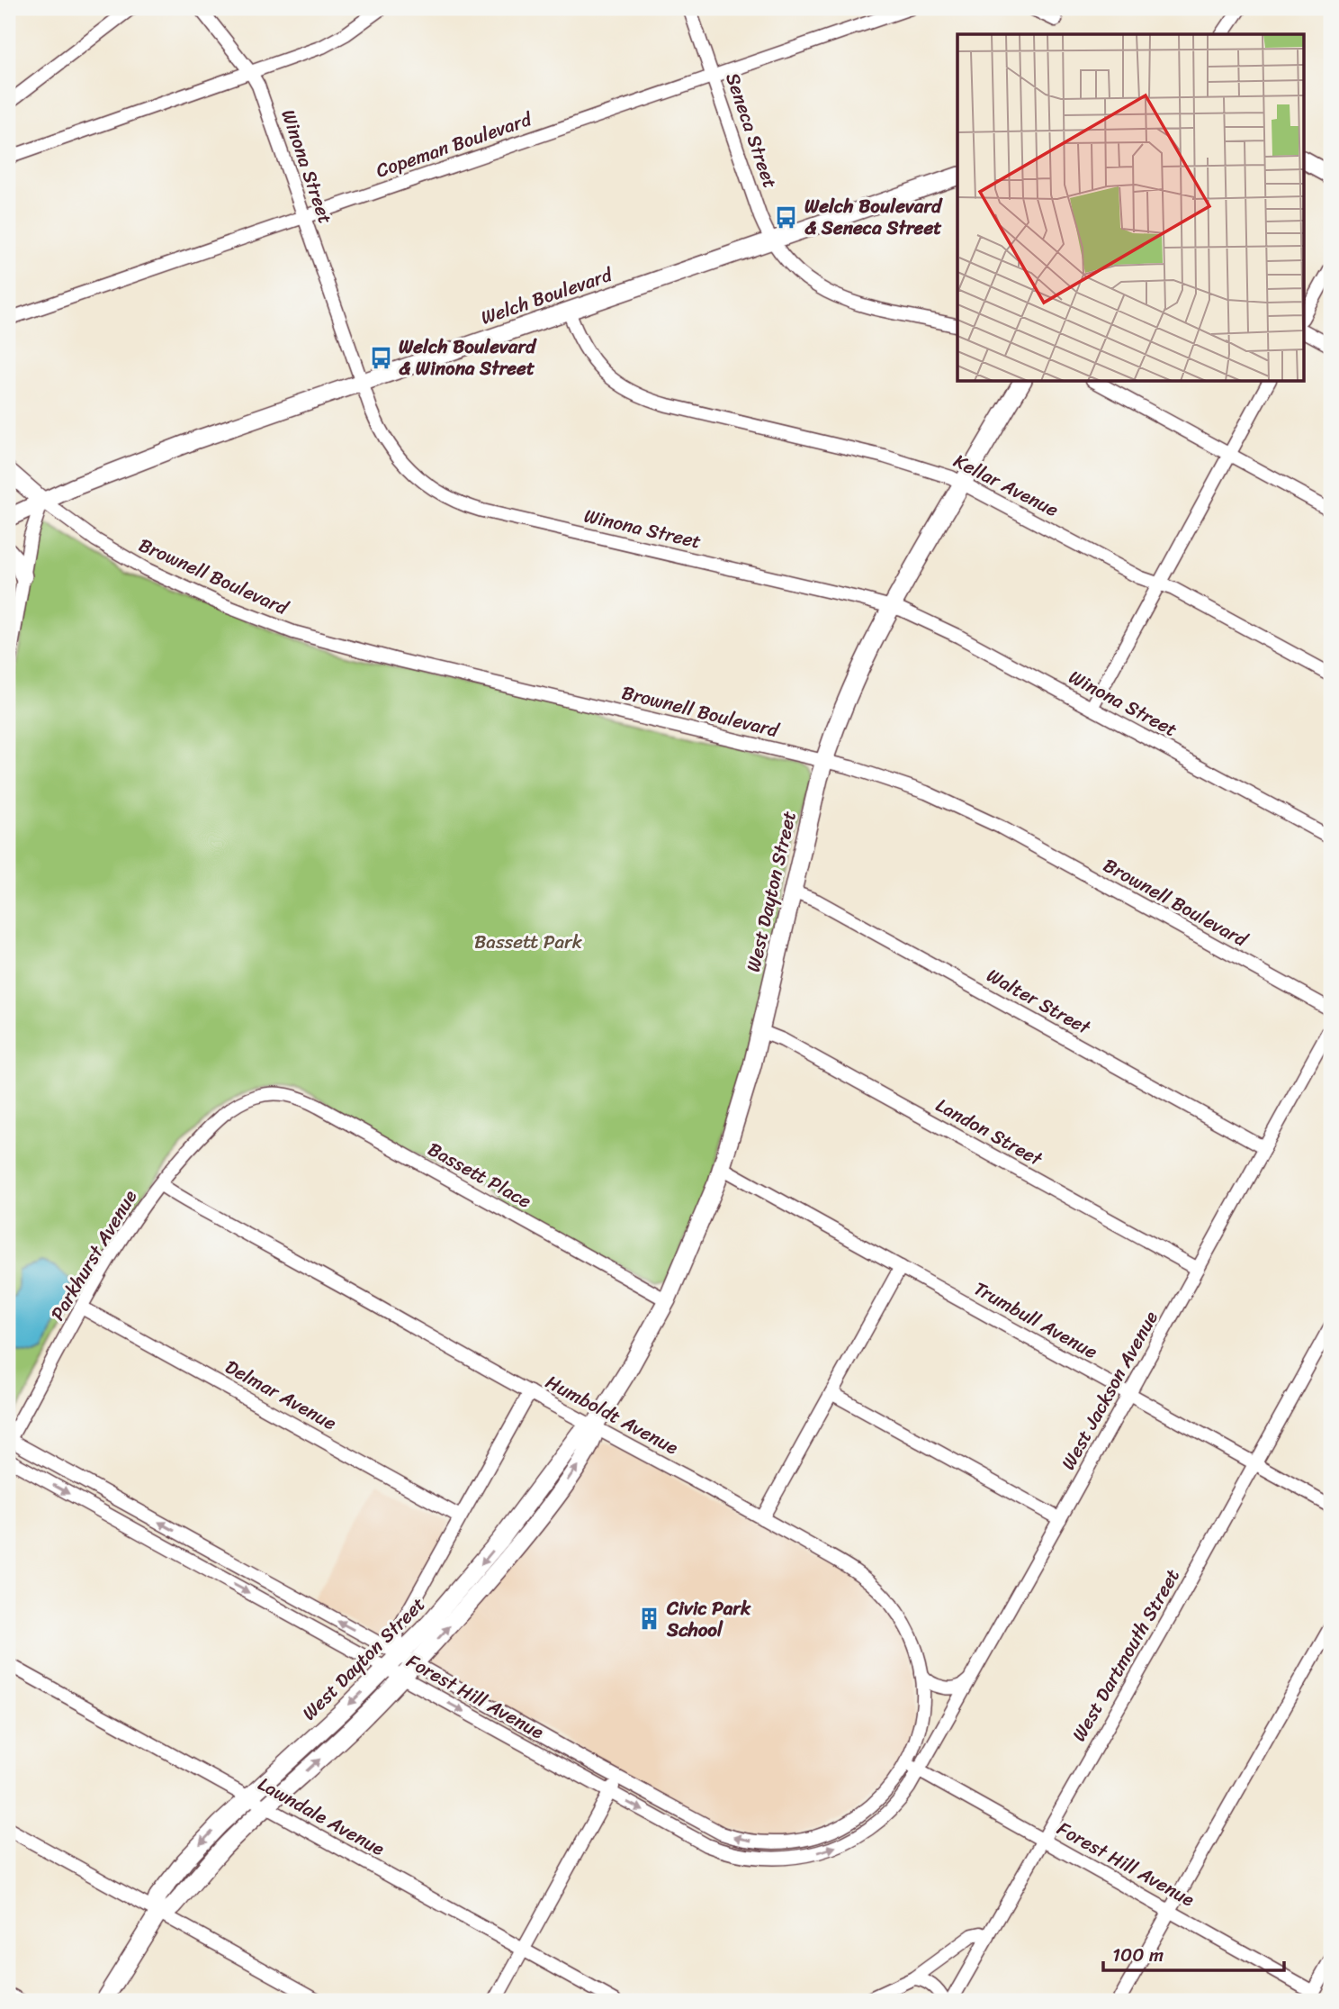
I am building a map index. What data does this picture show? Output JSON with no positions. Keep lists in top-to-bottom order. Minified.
{"streets":{"street":["Seneca Street","Copeman Boulevard","Winona Street","Welch Boulevard","Kellar Avenue","Brownell Boulevard","West Dayton Street","Walter Street","Landon Street","Bassett Place","Parkhurst Avenue","Trumbull Avenue","West Jackson Avenue","Delmar Avenue","Humboldt Avenue","West Dartmouth Street","Forest Hill Avenue","Lawndale Avenue"]},"crossings":[["Seneca Street","Copeman Boulevard"],["Seneca Street","Welch Boulevard"],["Copeman Boulevard","Winona Street"],["Winona Street","Welch Boulevard"],["Winona Street","West Dayton Street"],["Welch Boulevard","Kellar Avenue"],["Welch Boulevard","Brownell Boulevard"],["Kellar Avenue","West Dayton Street"],["Brownell Boulevard","West Dayton Street"],["West Dayton Street","Walter Street"],["West Dayton Street","Landon Street"],["West Dayton Street","Bassett Place"],["West Dayton Street","Trumbull Avenue"],["West Dayton Street","Humboldt Avenue"],["West Dayton Street","Forest Hill Avenue"],["West Dayton Street","Lawndale Avenue"],["Walter Street","West Jackson Avenue"],["Landon Street","West Jackson Avenue"],["Bassett Place","Parkhurst Avenue"],["Parkhurst Avenue","Delmar Avenue"],["Parkhurst Avenue","Humboldt Avenue"],["Parkhurst Avenue","Forest Hill Avenue"],["Trumbull Avenue","West Jackson Avenue"],["Trumbull Avenue","West Dartmouth Street"],["West Jackson Avenue","Humboldt Avenue"],["West Jackson Avenue","Forest Hill Avenue"],["Humboldt Avenue","Forest Hill Avenue"],["West Dartmouth Street","Forest Hill Avenue"]],"parks":["Bassett Park"],"places":{"bus stop":["Welch Boulevard & Seneca Street","Welch Boulevard & Winona Street"],"building":["Civic Park School"]},"scale_bar":"100 m"}
